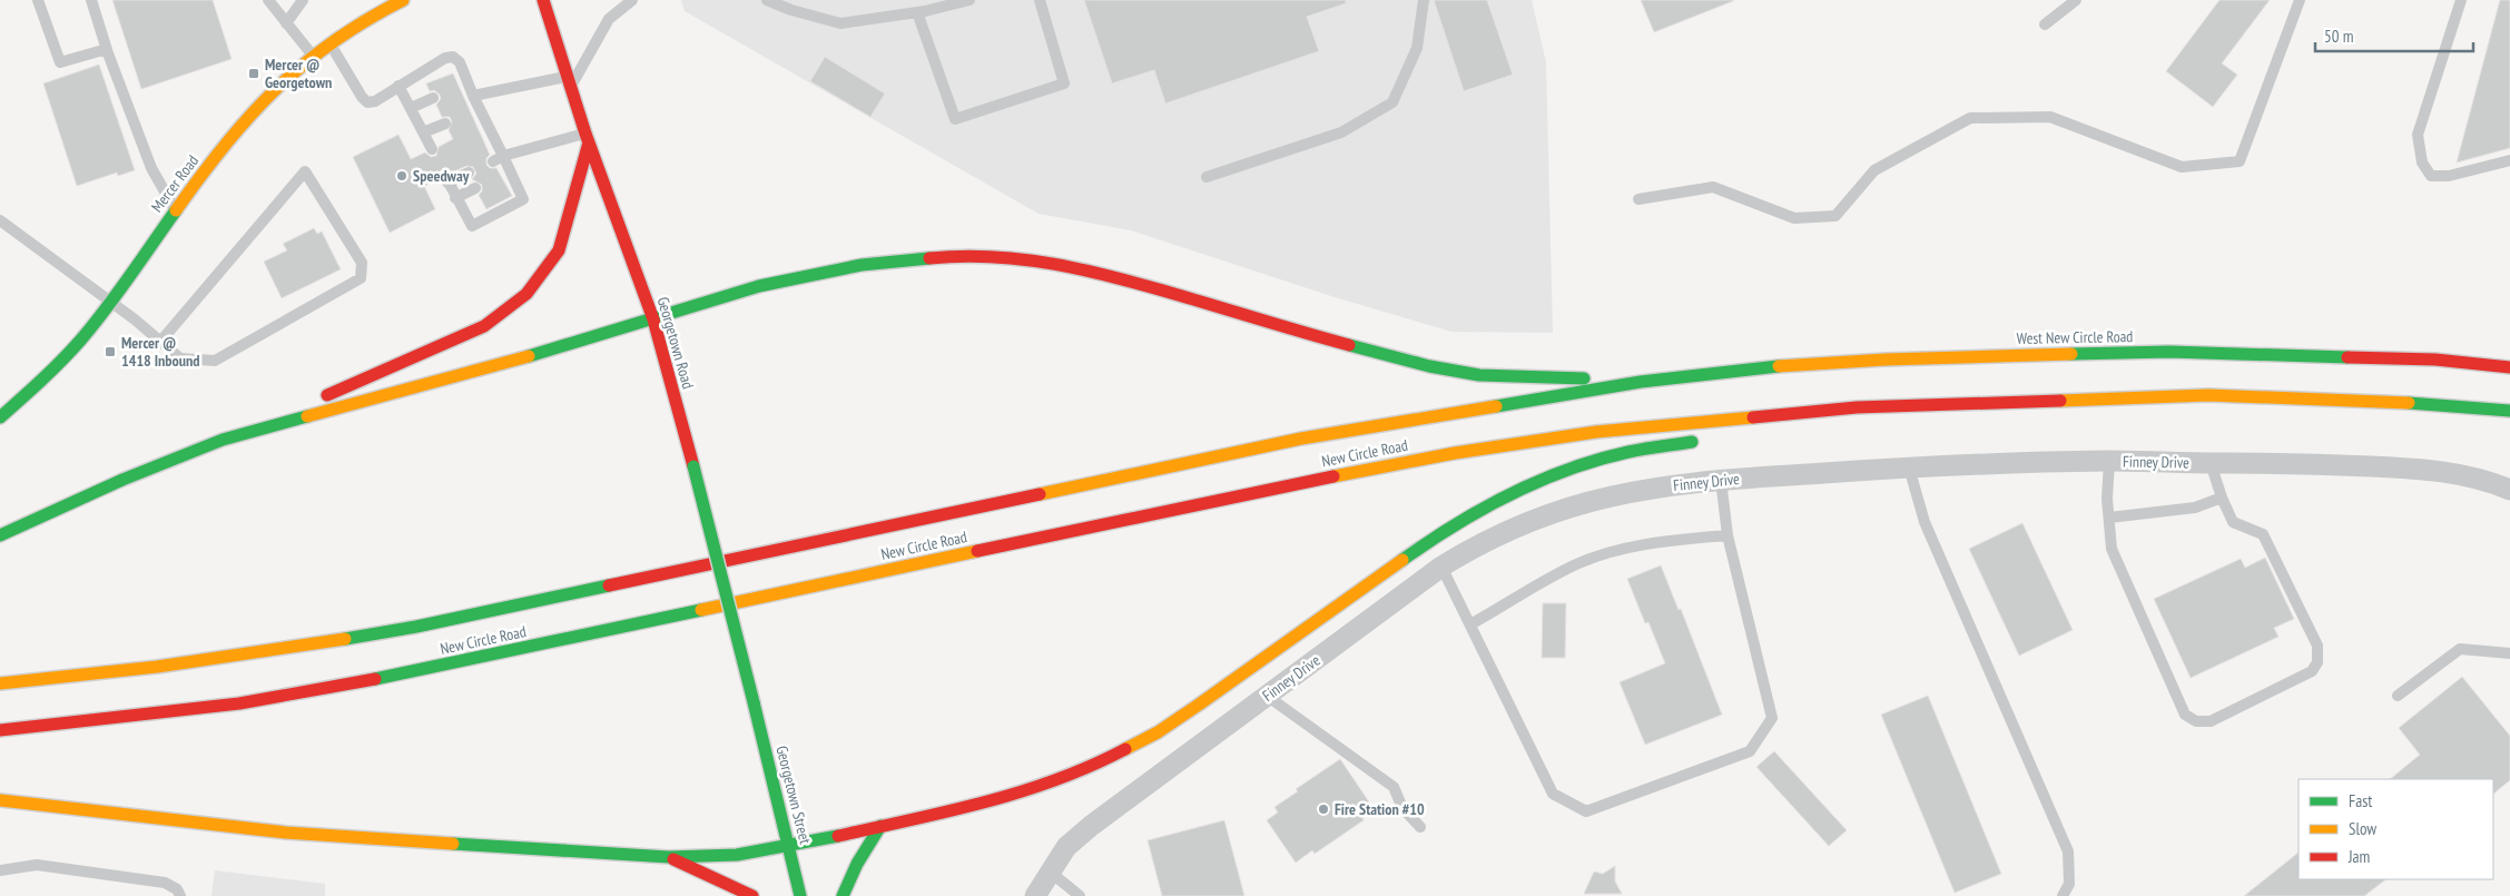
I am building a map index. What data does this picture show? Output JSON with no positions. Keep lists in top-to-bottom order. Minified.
{"streets":{"main road":["Mercer Road","West New Circle Road","Georgetown Road","New Circle Road","Georgetown Street"],"street":["Finney Drive"]},"crossings":[["West New Circle Road","New Circle Road"],["Georgetown Road","Georgetown Street"]],"places":{"transit":["Mercer @ Georgetown","Mercer @ 1418 Inbound"],"other":["Speedway","Fire Station #10"]},"legend":["Fast","Slow","Jam"],"scale_bar":"50 m"}
